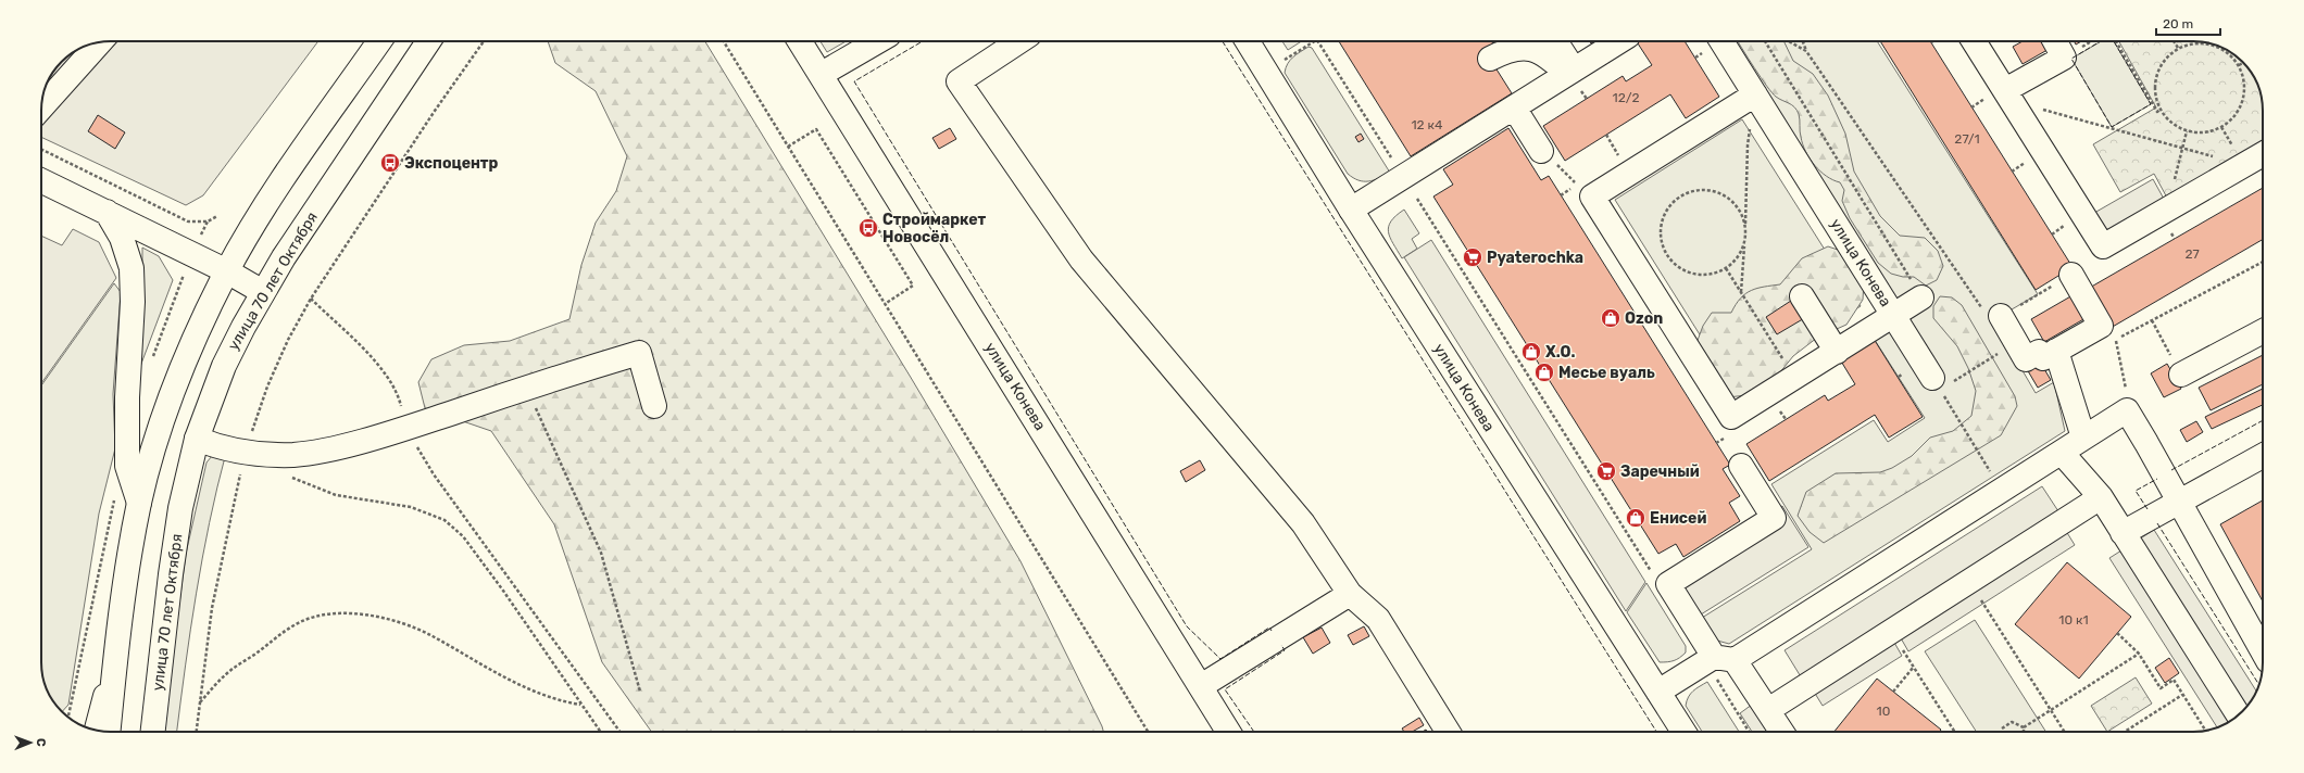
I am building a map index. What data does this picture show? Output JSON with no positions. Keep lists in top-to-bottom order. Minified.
{"streets":{"main road":["улица Конева","улица 70 лет Октября"]},"places":{"bus stop":["Экспоцентр","Строймаркет Новосёл"],"supermarket":["Pyaterochka","Заречный"],"shop":["Ozon","X.O.","Месье вуаль","Енисей"]},"house_numbers":["12/2","12 к4","27/1","27","10 к1","10"],"scale_bar":"20 m","north":"right"}
